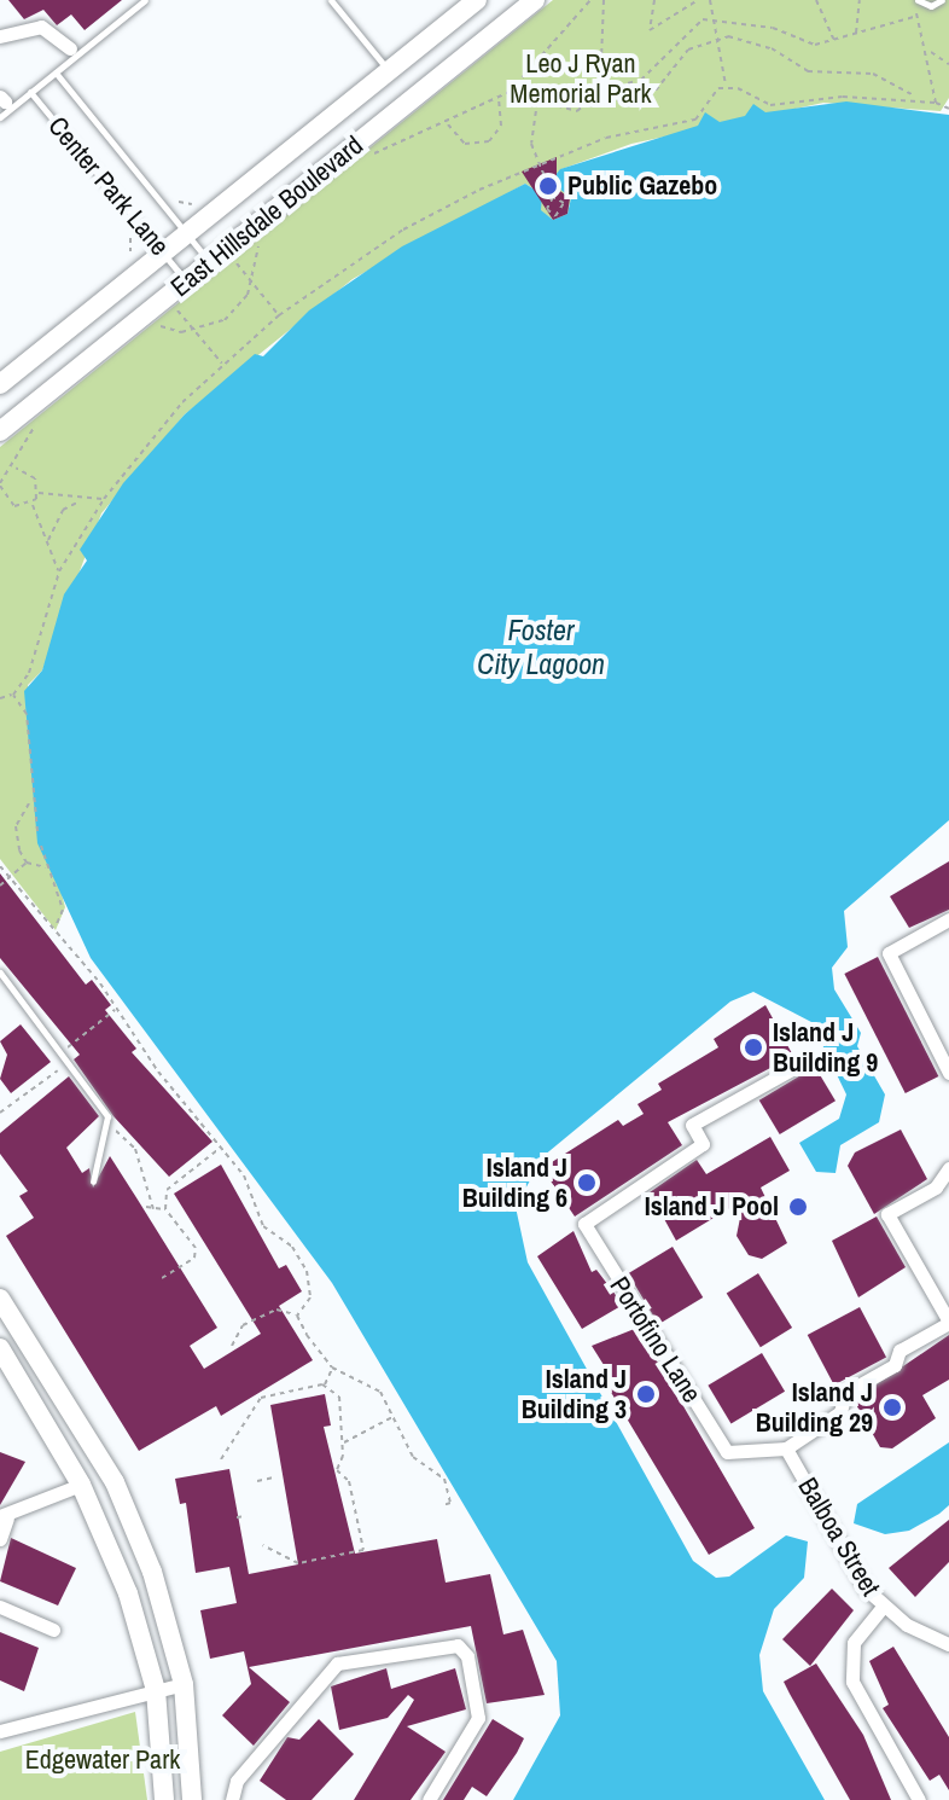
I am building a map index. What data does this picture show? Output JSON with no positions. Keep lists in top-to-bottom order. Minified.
{"streets":{"main road":["East Hillsdale Boulevard"],"street":["Portofino Lane","Balboa Street"],"lane":["Center Park Lane"]},"crossings":[["Center Park Lane","East Hillsdale Boulevard"],["Portofino Lane","Balboa Street"]],"water":["Foster City Lagoon"],"parks":["Leo J Ryan Memorial Park","Edgewater Park"],"places":["Public Gazebo","Island J Building 9","Island J Building 6","Island J Pool","Island J Building 3","Island J Building 29"]}
